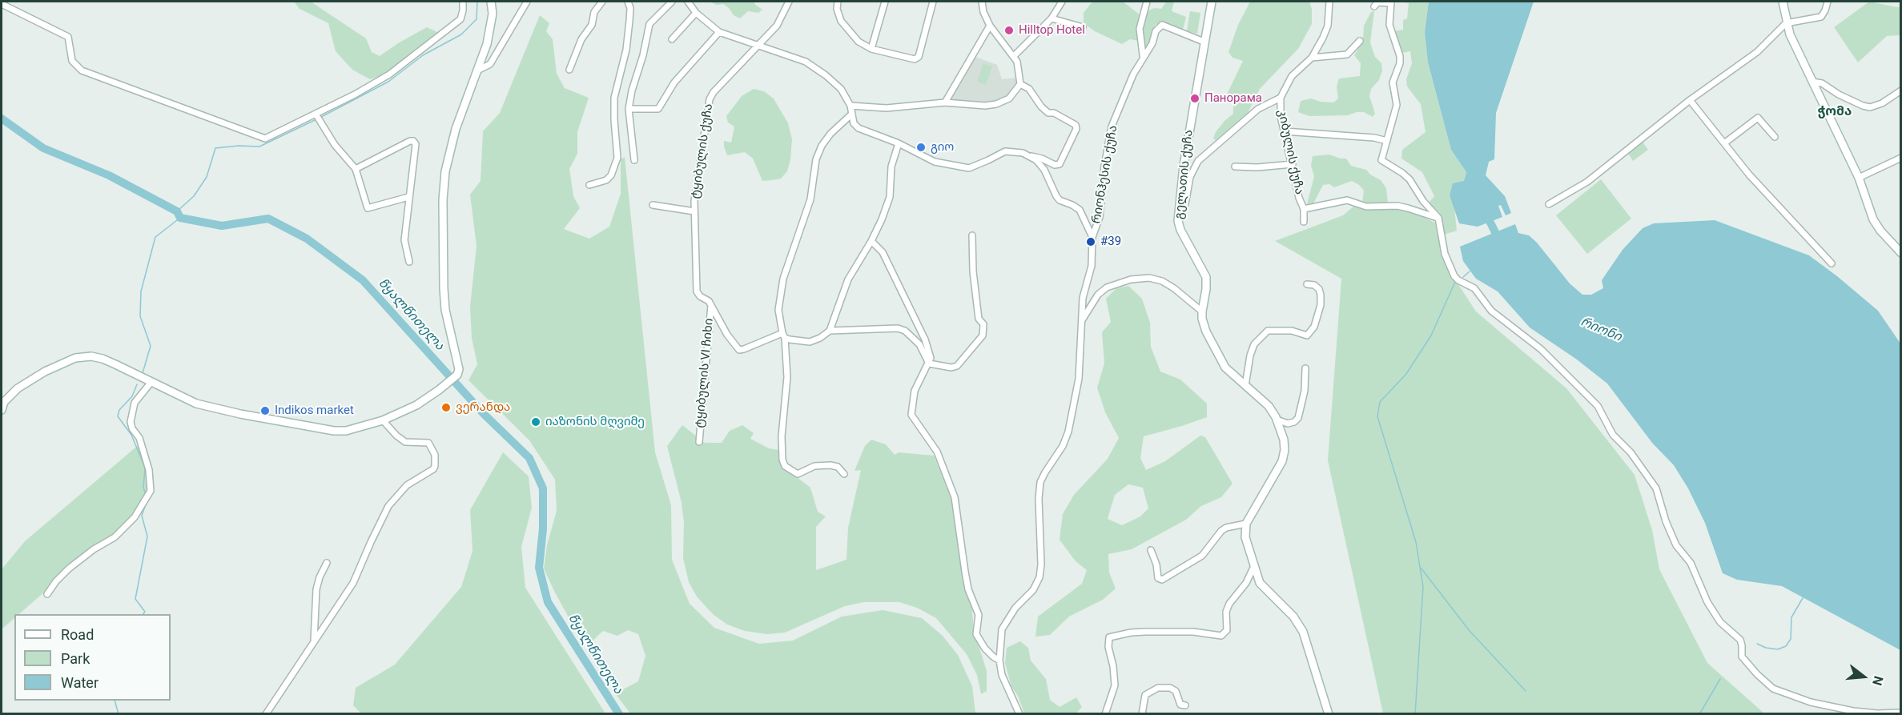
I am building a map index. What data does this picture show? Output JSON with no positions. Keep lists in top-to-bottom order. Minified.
{"streets":{"main road":["გელათის ქუჩა"],"street":["ტყიბულის ქუჩა","კიბულის ქუჩა","რიონჰესის ქუჩა","ტყიბულის VI ჩიხი"]},"crossings":[["ტყიბულის ქუჩა","ტყიბულის VI ჩიხი"],["რიონჰესის ქუჩა","გელათის ქუჩა"]],"districts":["ჭომა"],"water":["წყალწითელა","რიონი"],"places":["Hilltop Hotel","Панорама","გიო","#39","ვერანდა","Indikos market","იაზონის მღვიმე"],"legend":["Road","Park","Water"],"north":"right"}
